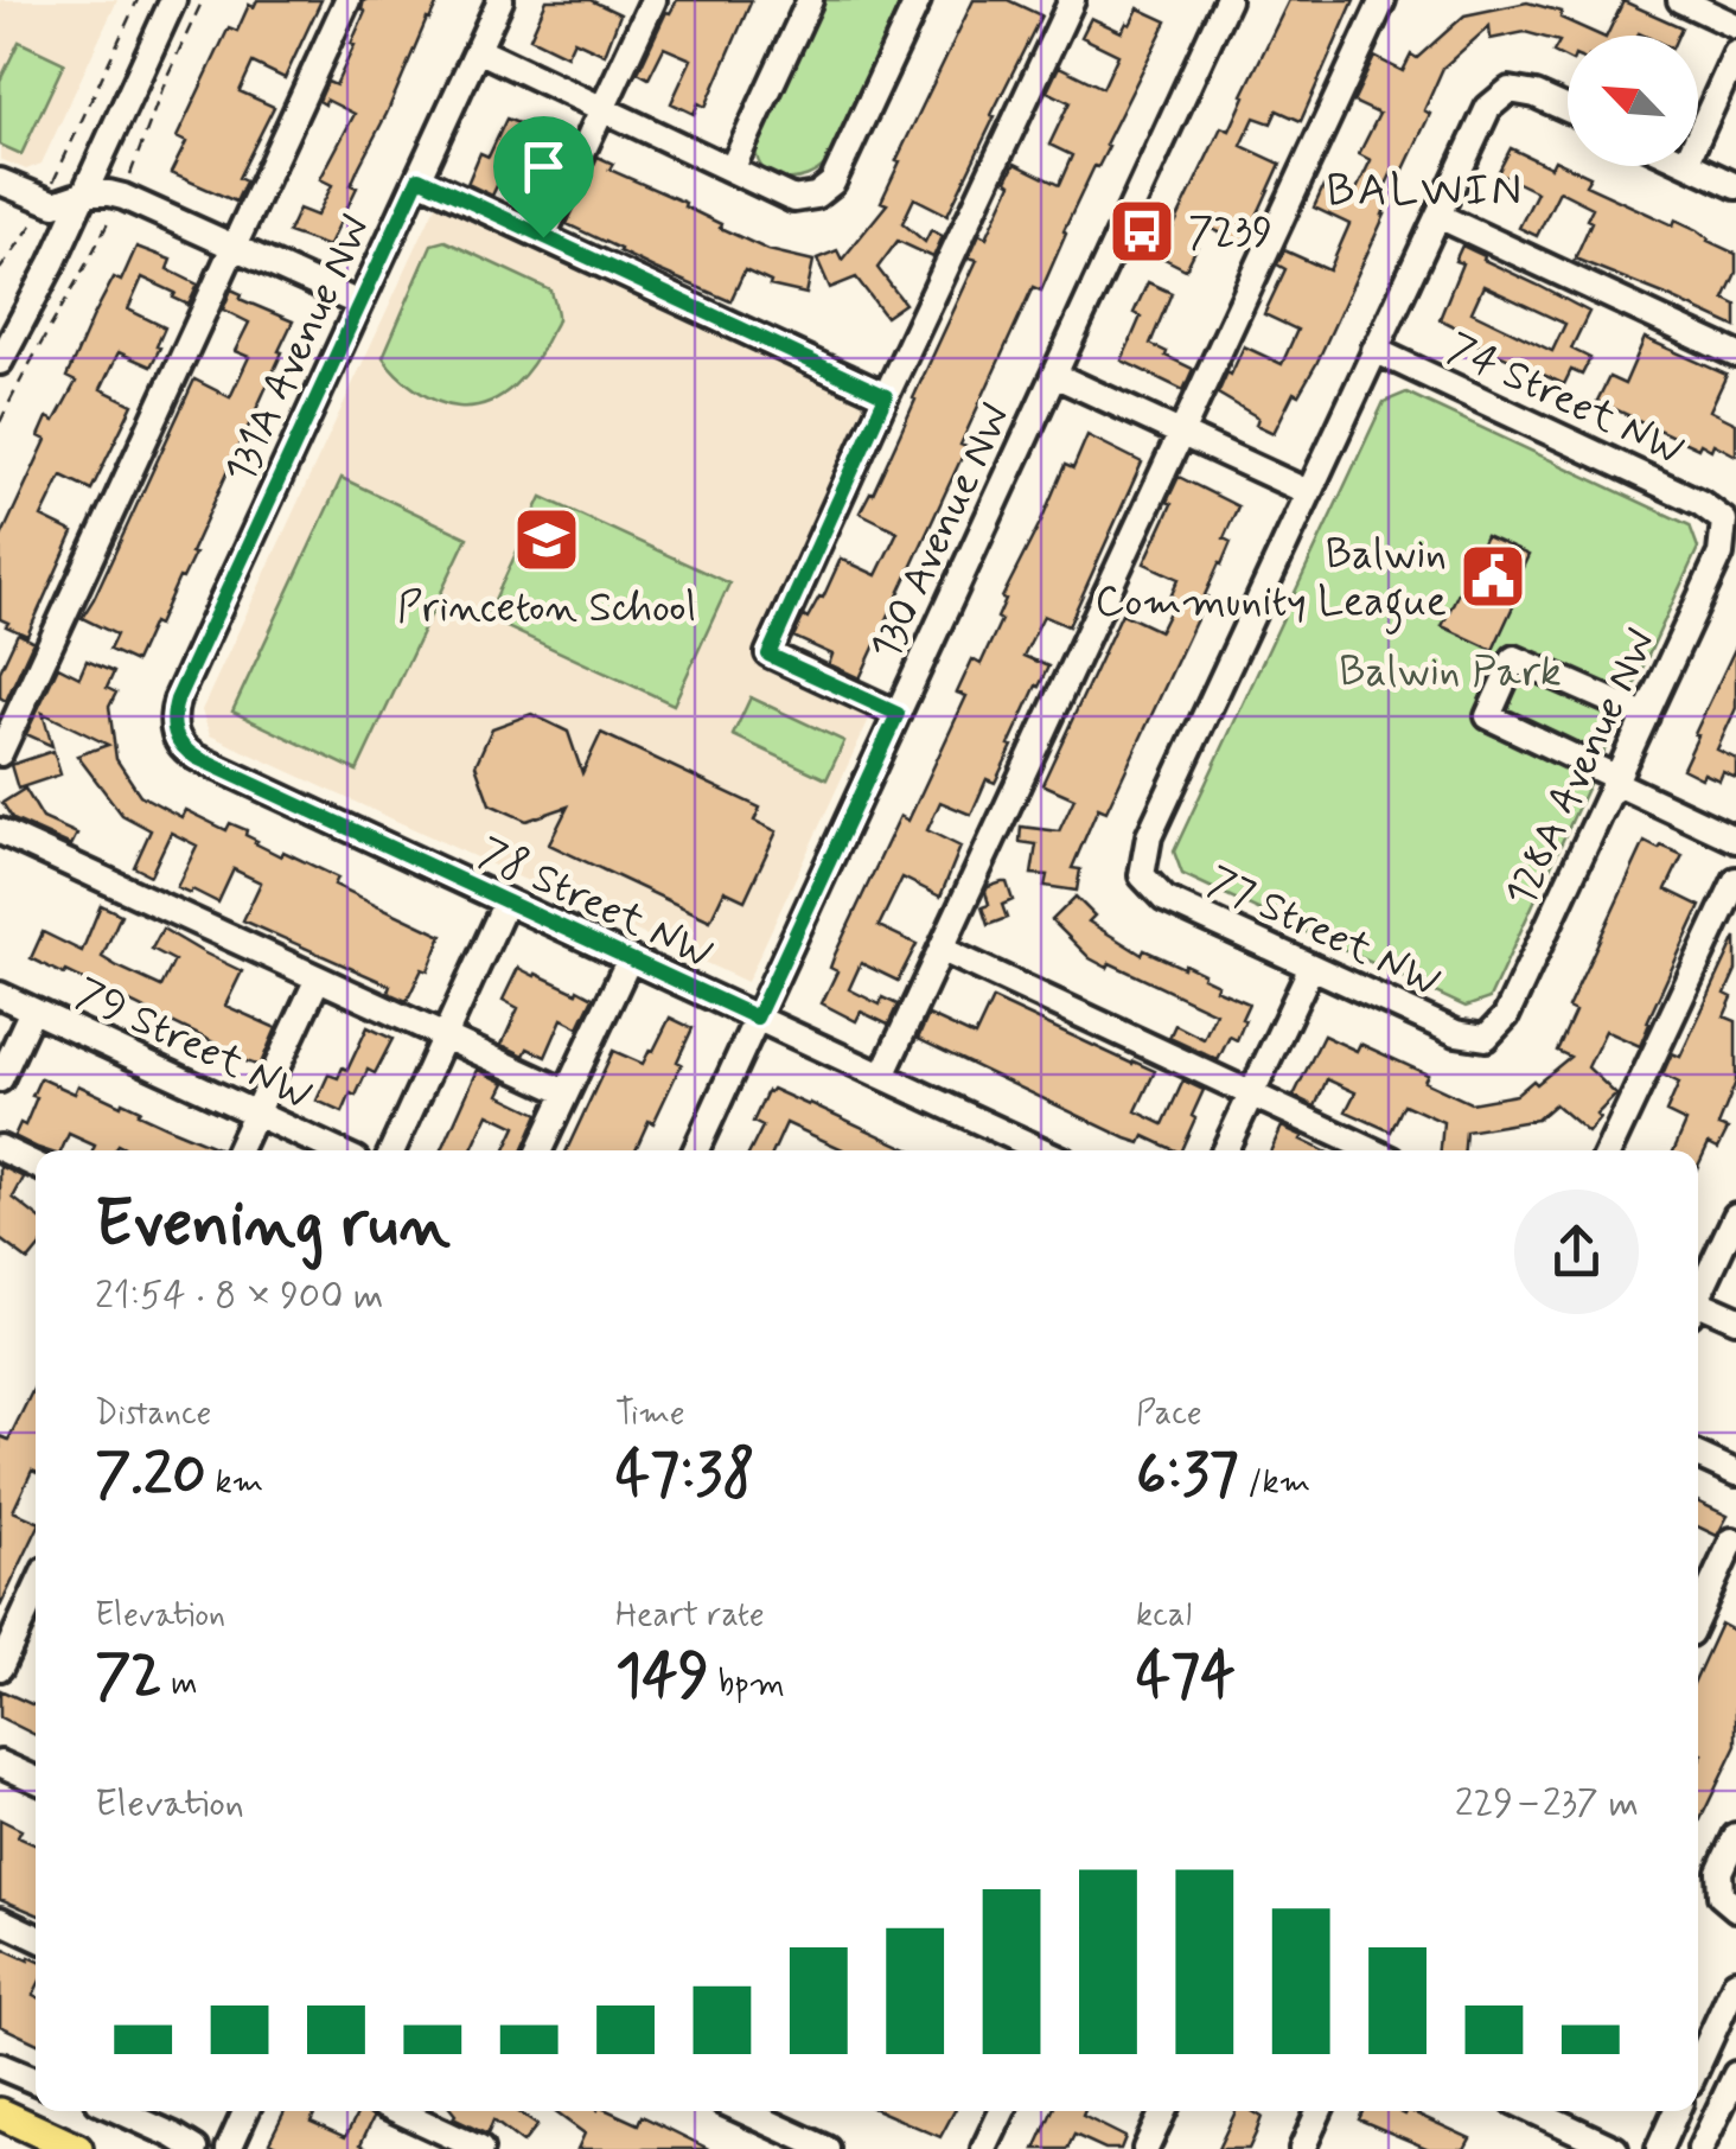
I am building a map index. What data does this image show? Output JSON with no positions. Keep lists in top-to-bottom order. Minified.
{"streets":{"street":["131A Avenue NW","74 Street NW","130 Avenue NW","128A Avenue NW","78 Street NW","77 Street NW","79 Street NW"]},"crossings":[["131A Avenue NW","78 Street NW"],["74 Street NW","128A Avenue NW"],["130 Avenue NW","78 Street NW"],["128A Avenue NW","77 Street NW"]],"districts":["BALWIN"],"parks":["Balwin Park"],"places":{"bus stop":["7239"],"school or university":["Princeton School"],"public building":["Balwin Community League"]},"north":"top left","page":{"heading":["Evening run","21:54 · 8 × 900 m"],"stats":[["Distance","7.20 km"],["Time","47:38"],["Pace","6:37 /km"],["Elevation","72 m"],["Heart rate","149 bpm"],["kcal","474"]],"chart":["Elevation","229–237 m"]}}
